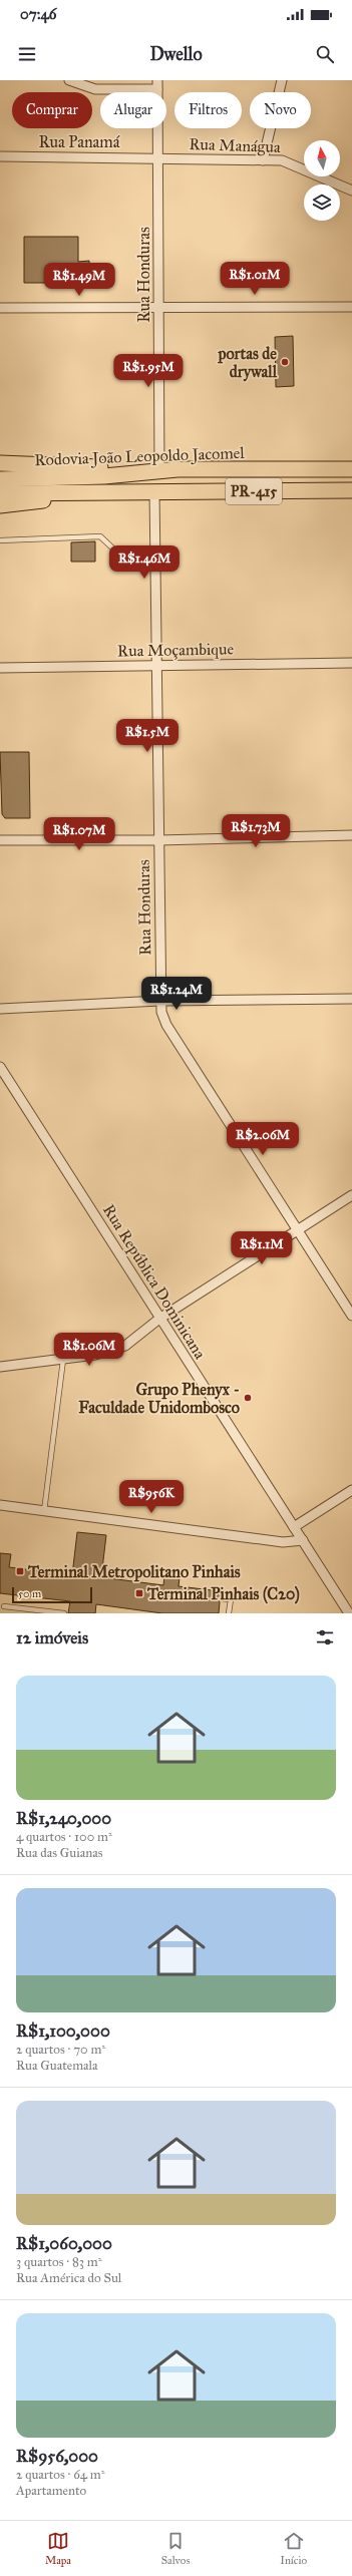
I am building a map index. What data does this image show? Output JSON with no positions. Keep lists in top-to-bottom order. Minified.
{"streets":{"highway":["Rodovia João Leopoldo Jacomel","PR-415"],"street":["Rua Panamá","Rua Manágua","Rua Honduras","Rua Moçambique","Rua República Dominicana"]},"crossings":[["Rua Panamá","Rua Manágua"],["Rua Panamá","Rua Honduras"],["Rua Manágua","Rua Honduras"],["Rua Honduras","Rodovia João Leopoldo Jacomel"],["Rua Honduras","Rua Moçambique"]],"places":{"other":["portas de drywall","Grupo Phenyx - Faculdade Unidombosco"],"transit":["Terminal Metropolitano Pinhais","Terminal Pinhais (C20)"]},"scale_bar":"50 m","north":"top","page":{"status":"07:46","header":"Dwello","chip":["Comprar","Alugar","Filtros","Novo"],"price":["R$1.01M","R$1.49M","R$1.95M","R$1.46M","R$1.5M","R$1.73M","R$1.07M","R$1.24M","R$2.06M","R$1.1M","R$1.06M","R$956K"],"scale":"50 m","heading":"12 imóveis","list":[{"name":"R$1,240,000","note":"4 quartos · 100 m² · Rua das Guianas"},{"name":"R$1,100,000","note":"2 quartos · 70 m² · Rua Guatemala"},{"name":"R$1,060,000","note":"3 quartos · 83 m² · Rua América do Sul"},{"name":"R$956,000","note":"2 quartos · 64 m² · Apartamento"}],"tabs":["Mapa","Salvos","Início"]}}
